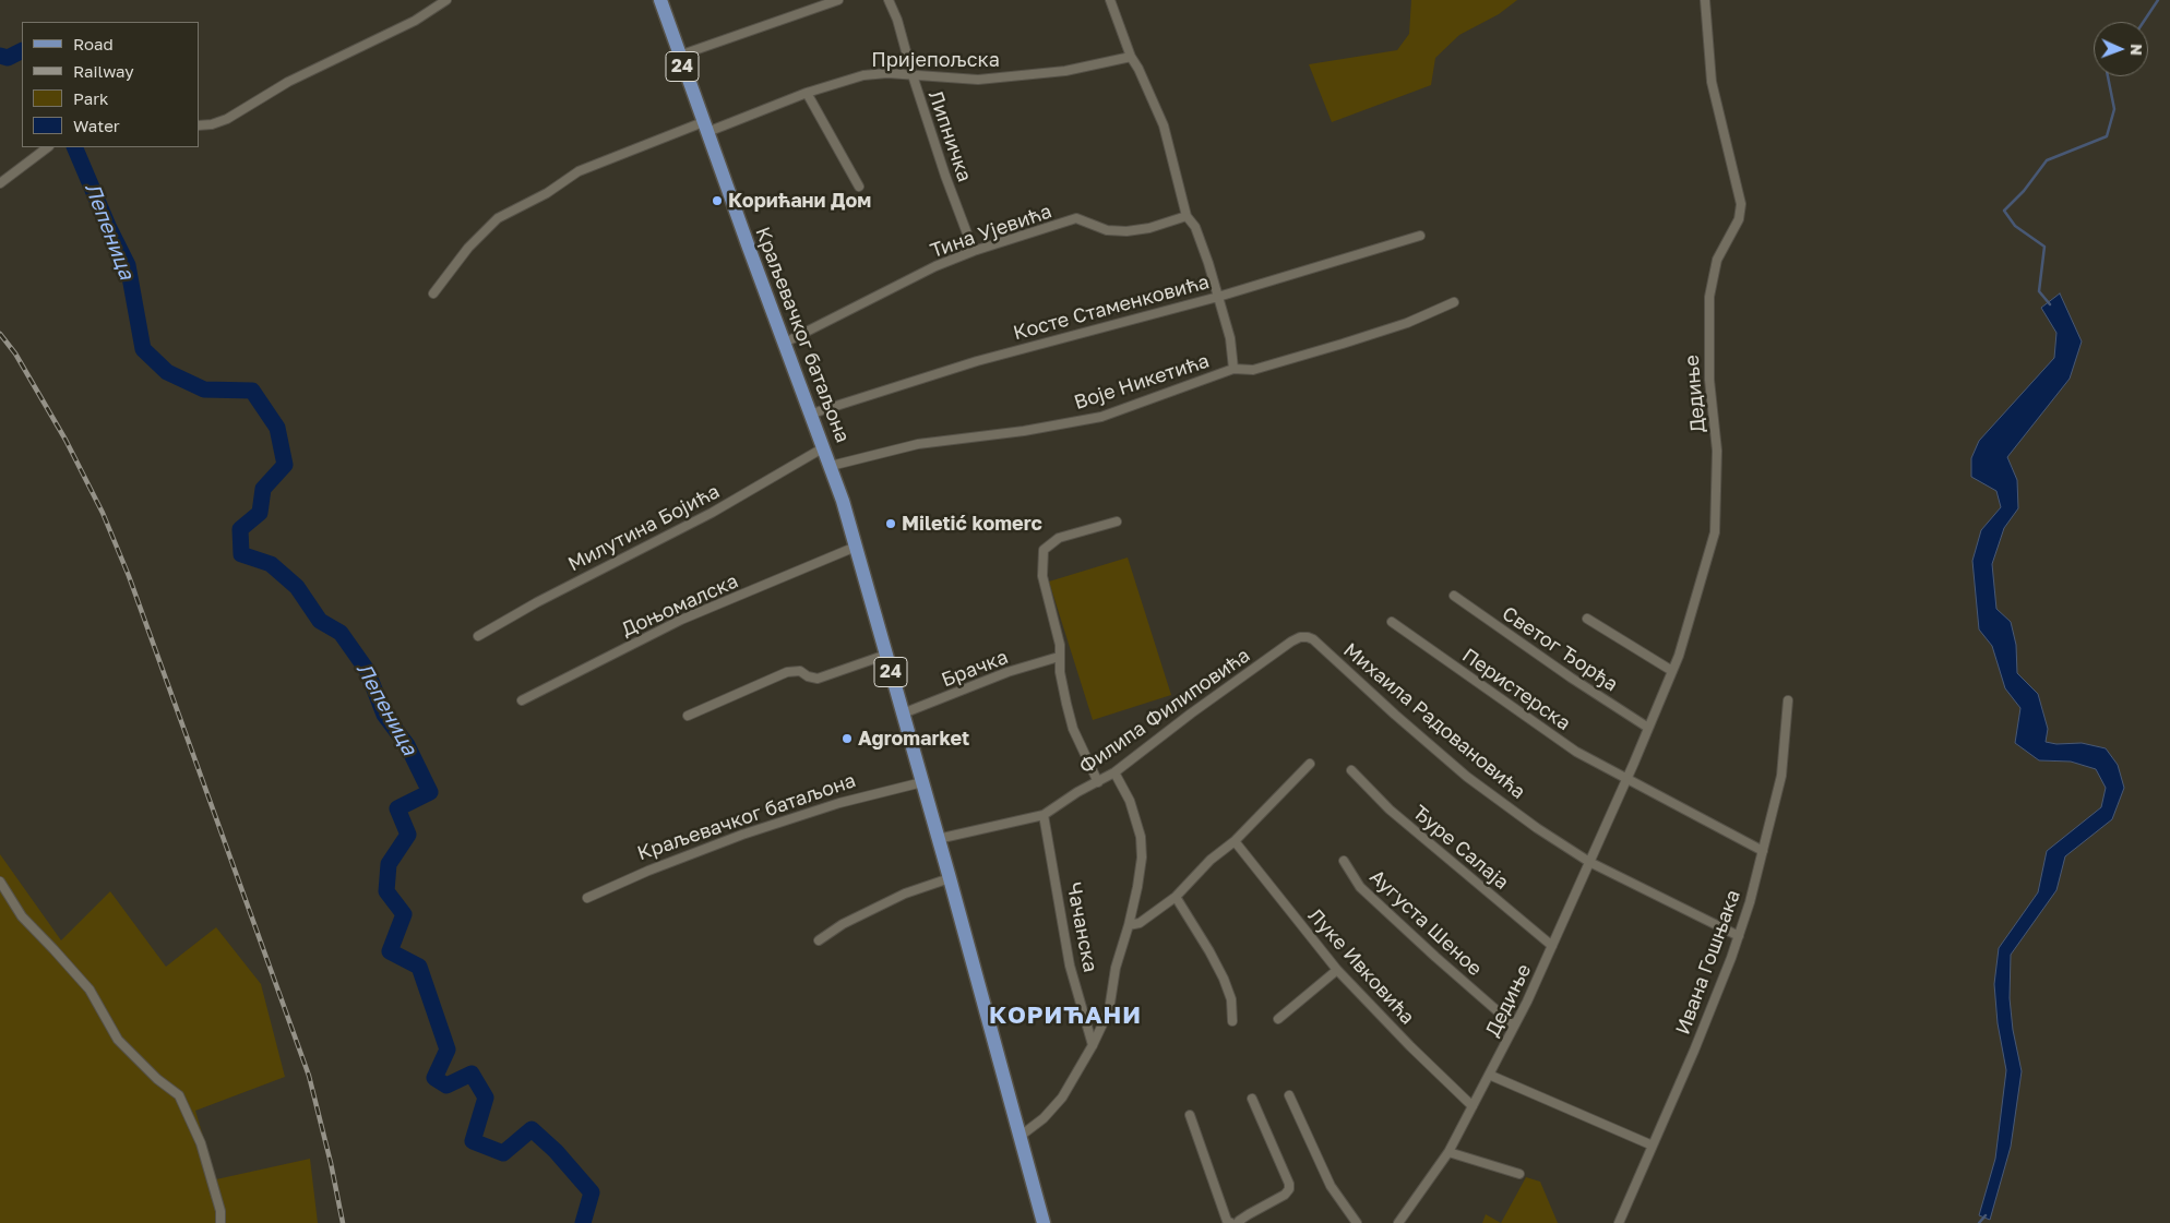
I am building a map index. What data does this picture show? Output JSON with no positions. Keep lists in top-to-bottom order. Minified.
{"streets":{"main road":["24","Краљевачког батаљона"],"street":["Пријепољска","Липничка","Тина Ујевића","Косте Стаменковића","Воје Никетића","Дедиње","Милутина Бојића","Доњомалска","Светог Ђорђа","Брачка","Перистерска","Филипа Филиповића","Михаила Радовановића","Ђуре Салаја","Аугуста Шеное","Чачанска","Ивана Гошњака","Луке Ивковића"]},"crossings":[["Пријепољска","Липничка"],["Пријепољска","Краљевачког батаљона"],["Липничка","Тина Ујевића"],["Тина Ујевића","Краљевачког батаљона"],["Косте Стаменковића","Краљевачког батаљона"],["Краљевачког батаљона","Воје Никетића"],["Краљевачког батаљона","Милутина Бојића"],["Краљевачког батаљона","Доњомалска"],["Краљевачког батаљона","Брачка"],["Краљевачког батаљона","Филипа Филиповића"],["Дедиње","Светог Ђорђа"],["Дедиње","Перистерска"],["Дедиње","Михаила Радовановића"],["Дедиње","Ђуре Салаја"],["Дедиње","Аугуста Шеное"],["Дедиње","Луке Ивковића"],["Филипа Филиповића","Михаила Радовановића"],["Филипа Филиповића","Чачанска"],["Михаила Радовановића","Ивана Гошњака"]],"districts":["КОРИЋАНИ"],"water":["Лепеница"],"places":["Корићани Дом","Miletić komerc","Agromarket"],"legend":["Road","Railway","Park","Water"],"north":"right"}
